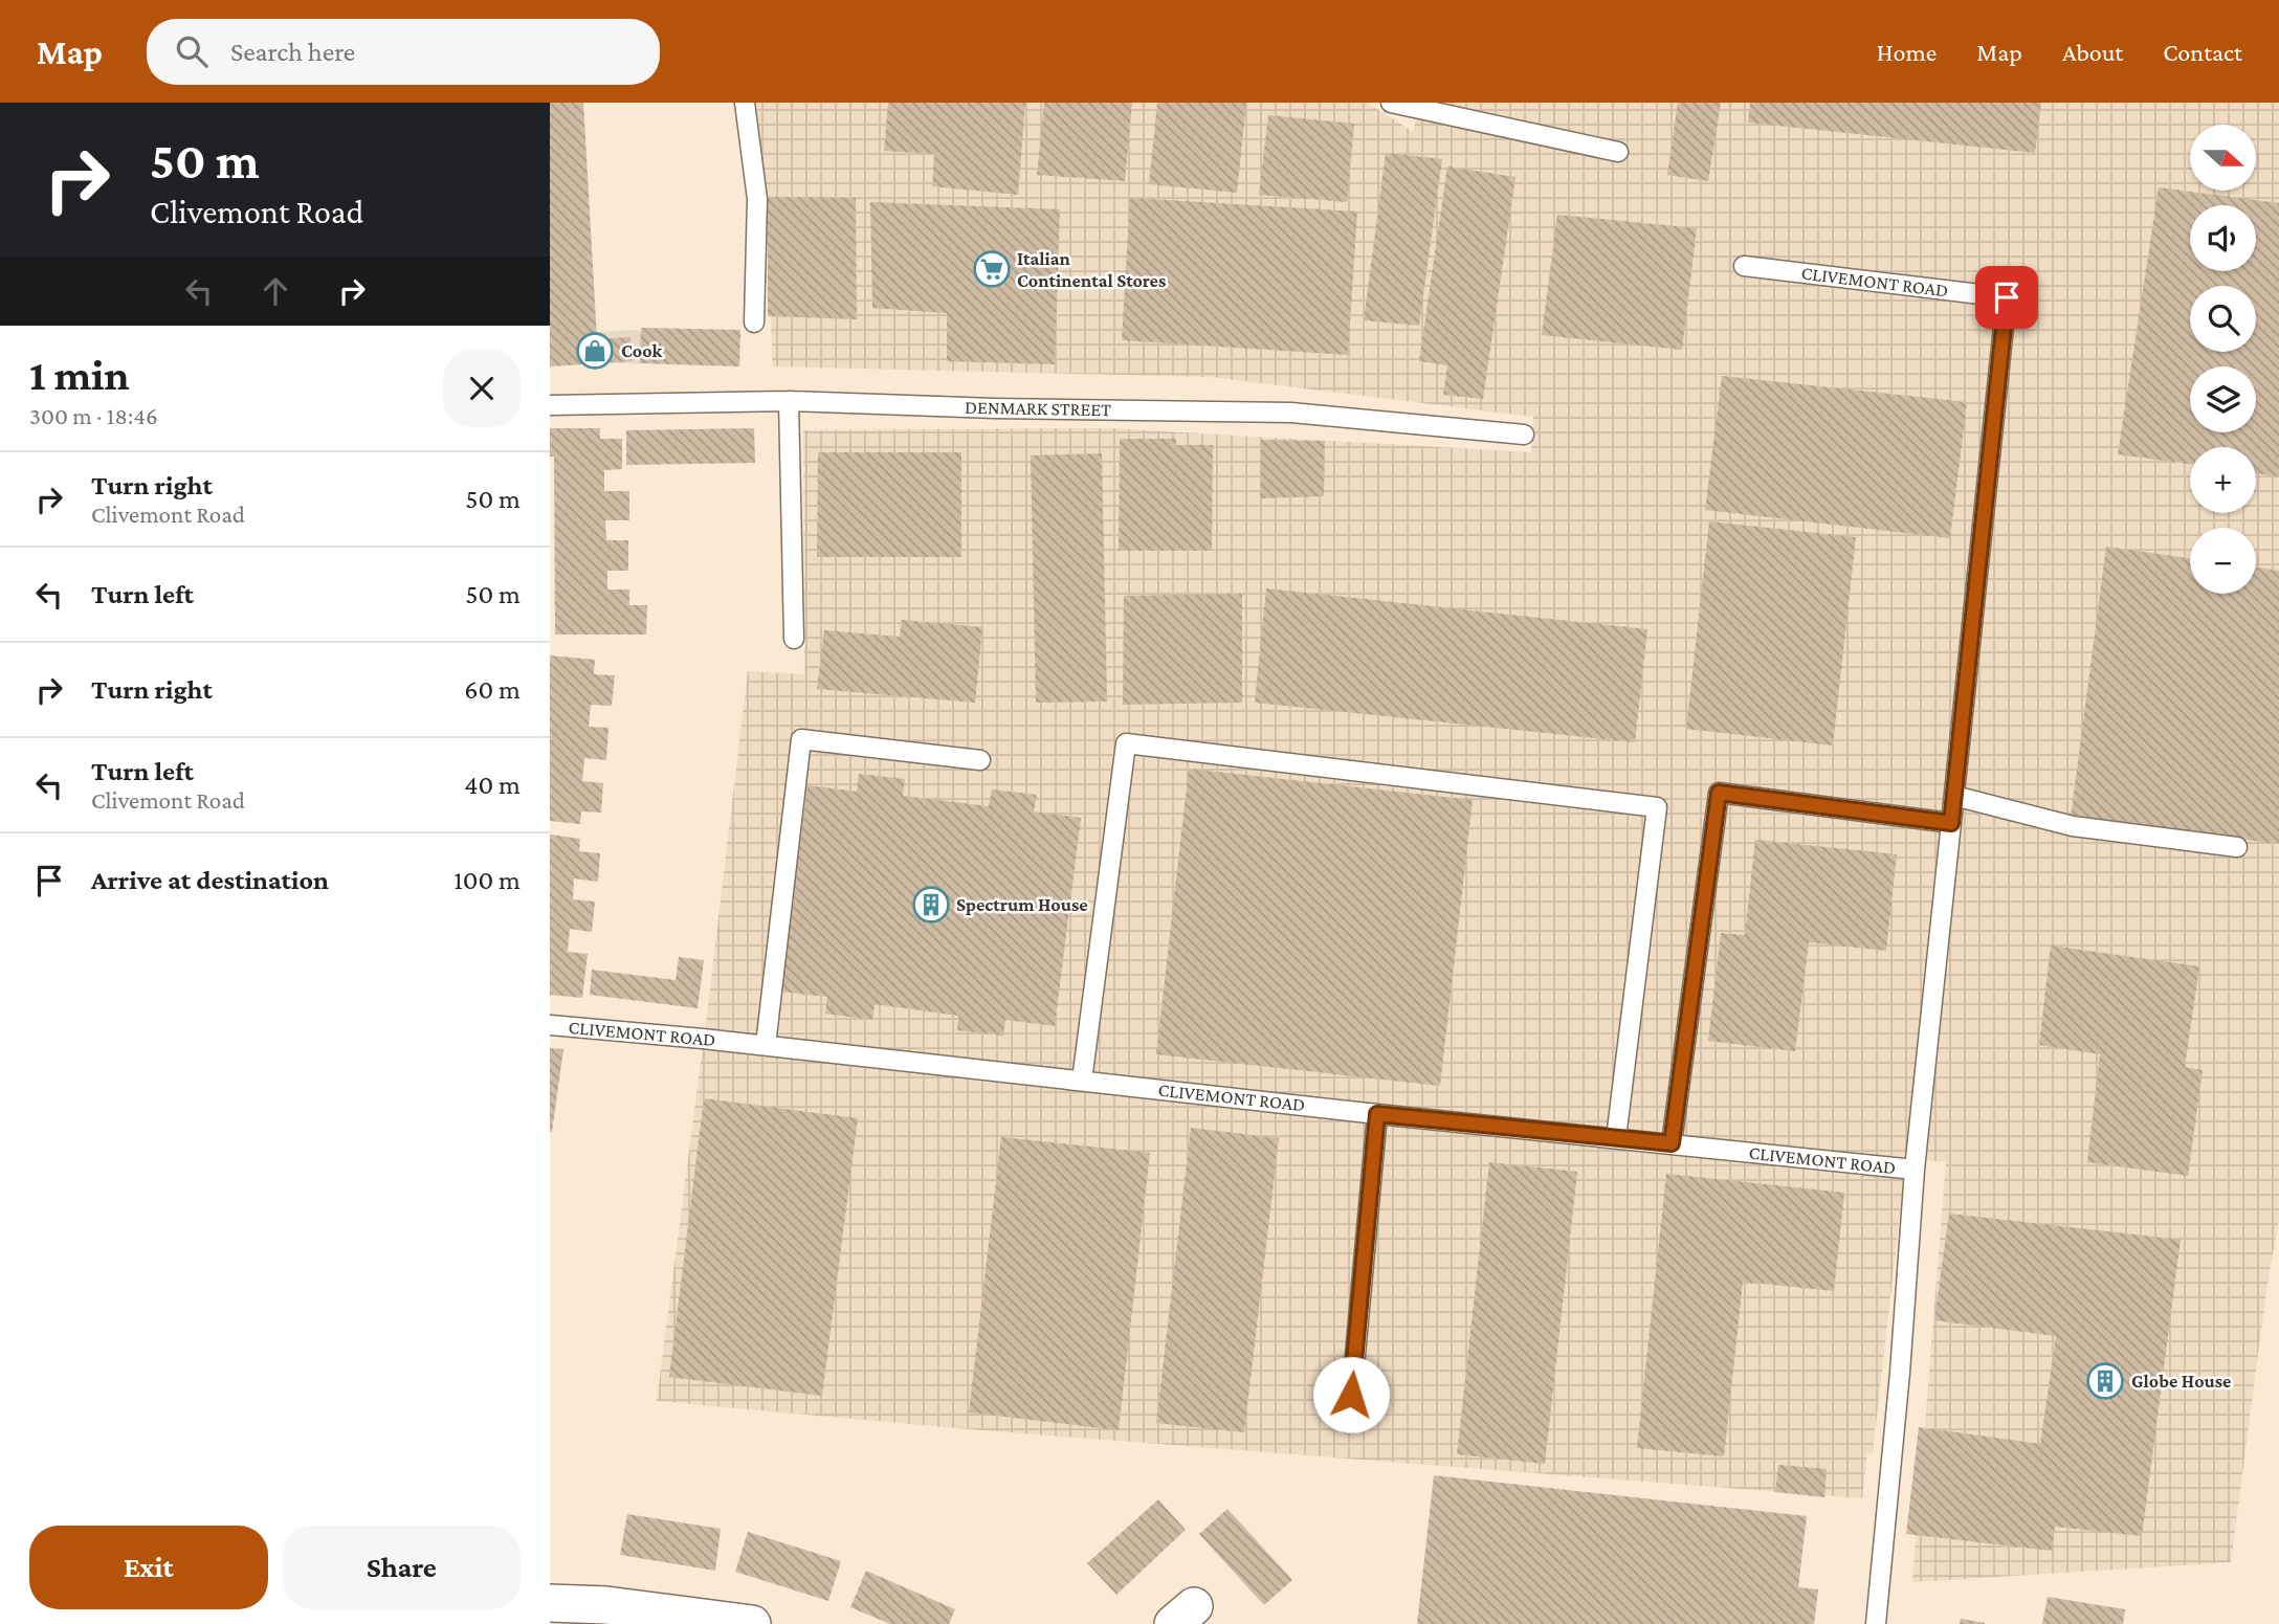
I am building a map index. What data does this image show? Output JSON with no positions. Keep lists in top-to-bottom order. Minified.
{"streets":{"lane":["CLIVEMONT ROAD","DENMARK STREET"]},"places":{"supermarket":["Italian Continental Stores"],"shop":["Cook"],"building":["Spectrum House","Globe House"]},"north":"right","page":{"header":"Map","search":"Search here","nav":["Home","Map","About","Contact"],"turn":["50 m","Clivemont Road"],"map_buttons":["+","−"],"heading":["1 min","300 m · 18:46"],"list":[{"name":"Turn right","note":"Clivemont Road","value":"50 m"},{"name":"Turn left","value":"50 m"},{"name":"Turn right","value":"60 m"},{"name":"Turn left","note":"Clivemont Road","value":"40 m"},{"name":"Arrive at destination","value":"100 m"}],"buttons":["Exit","Share"]}}
